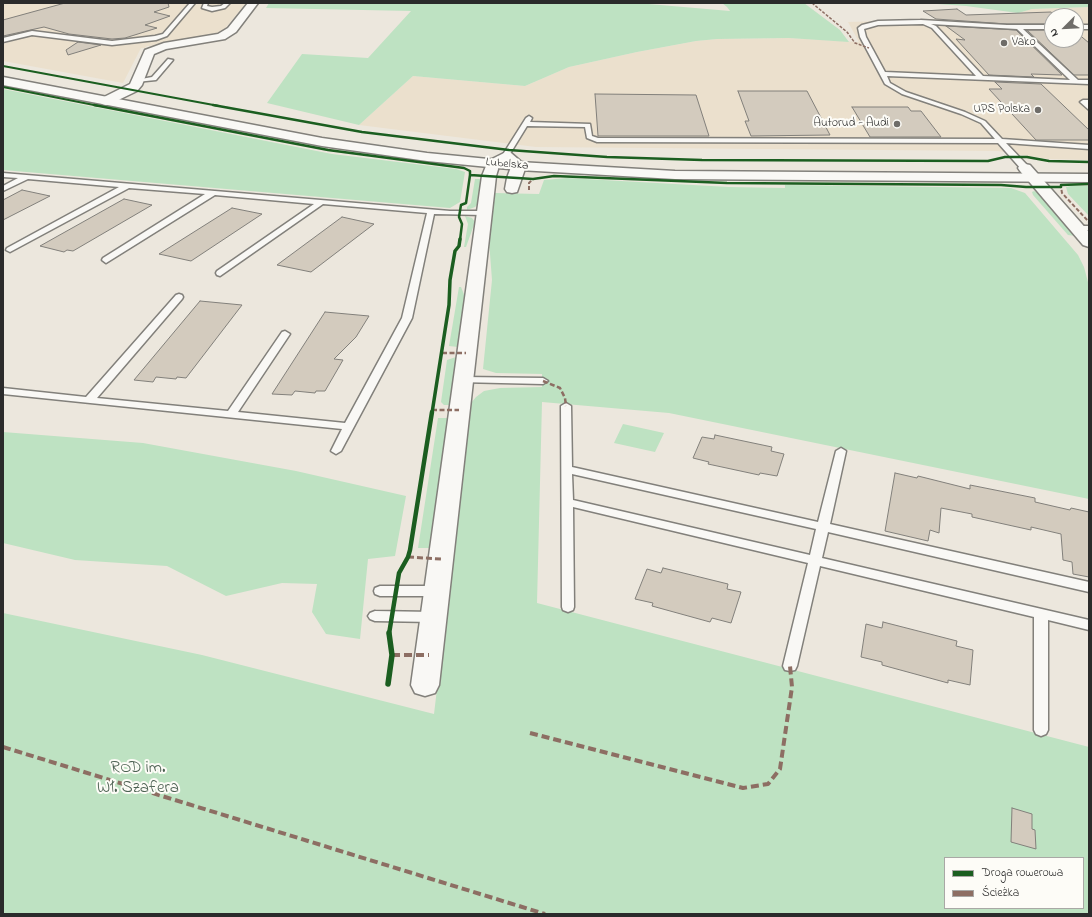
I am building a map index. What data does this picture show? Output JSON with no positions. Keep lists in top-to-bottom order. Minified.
{"streets":{"main road":["Lubelska"]},"parks":["ROD im. Wł. Szafera"],"places":["Vako","UPS Polska","Autorud - Audi"],"legend":["Droga rowerowa","Ścieżka"],"north":"bottom left"}
